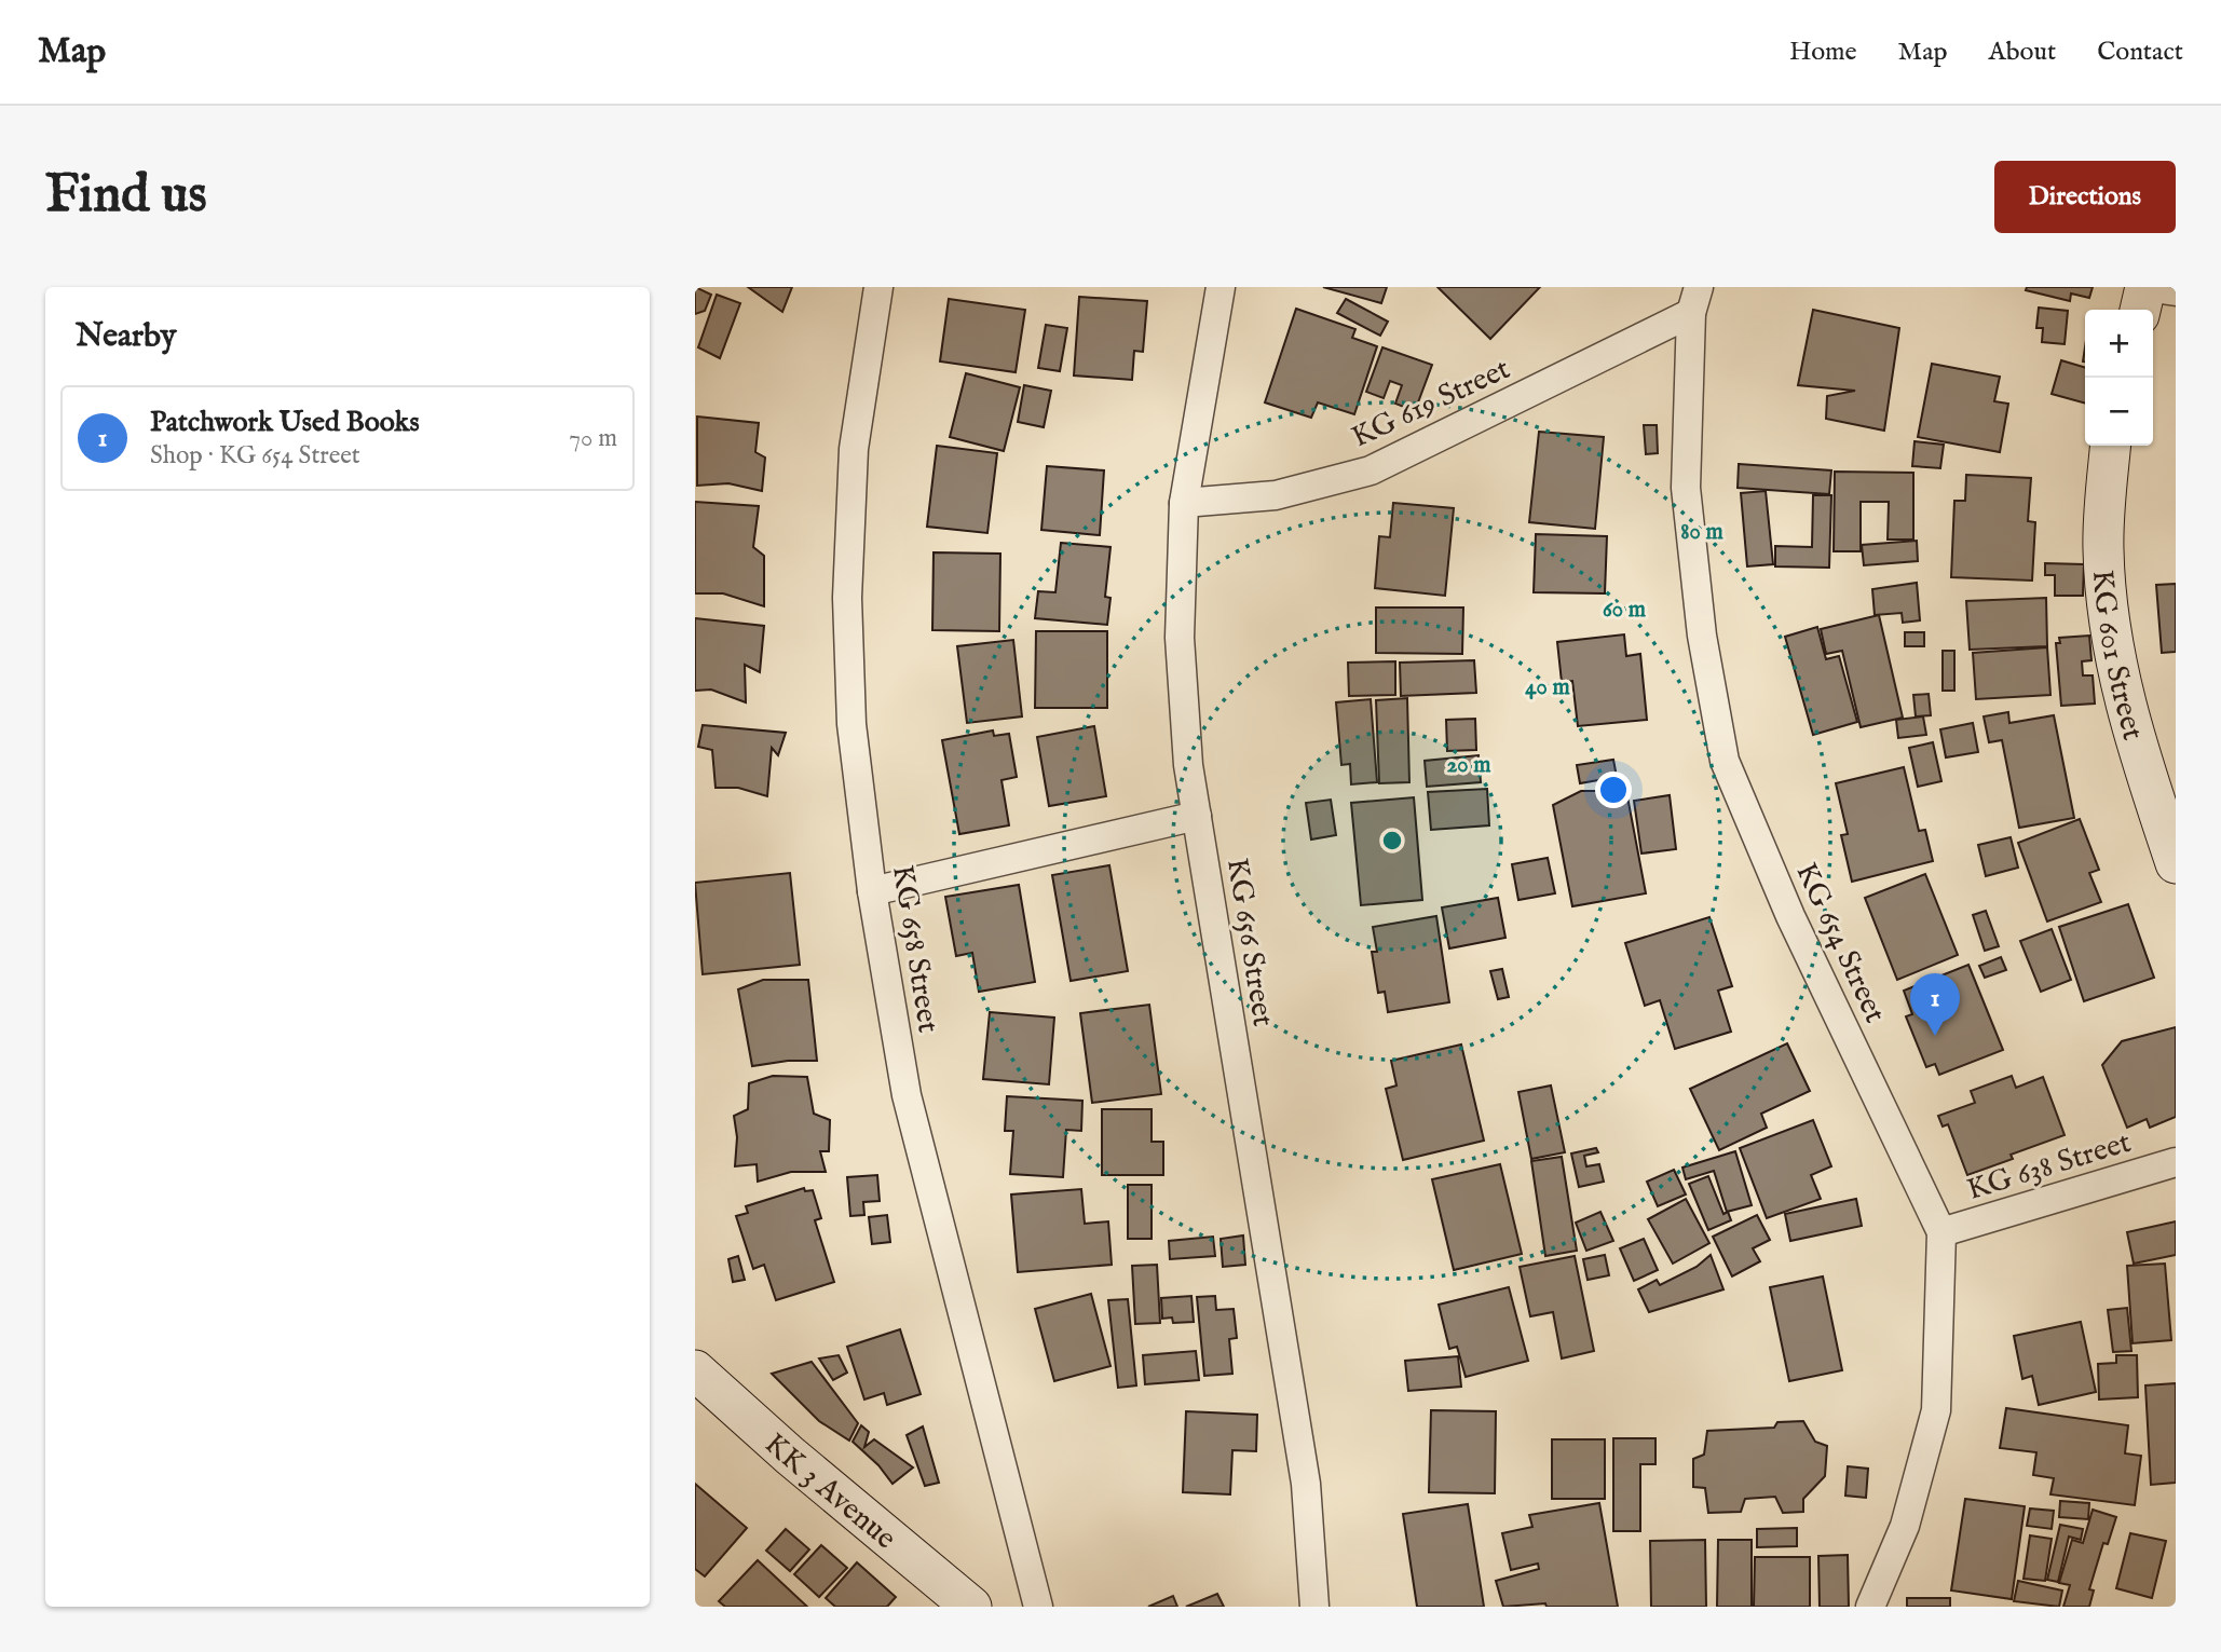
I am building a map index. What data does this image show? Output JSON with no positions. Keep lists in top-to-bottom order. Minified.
{"streets":{"main road":["KG 601 Street","KK 3 Avenue"],"street":["KG 619 Street","KG 656 Street","KG 654 Street","KG 658 Street","KG 638 Street"]},"crossings":[["KG 619 Street","KG 656 Street"],["KG 619 Street","KG 654 Street"],["KG 654 Street","KG 638 Street"]],"page":{"header":"Map","nav":["Home","Map","About","Contact"],"buttons":"Directions","title":"Find us","heading":"Nearby","map_buttons":["+","−"],"list":[{"mark":"1","name":"Patchwork Used Books","note":"Shop · KG 654 Street","value":"70 m"}],"pins":"1"},"rings":["80 m","60 m","40 m","20 m"]}
